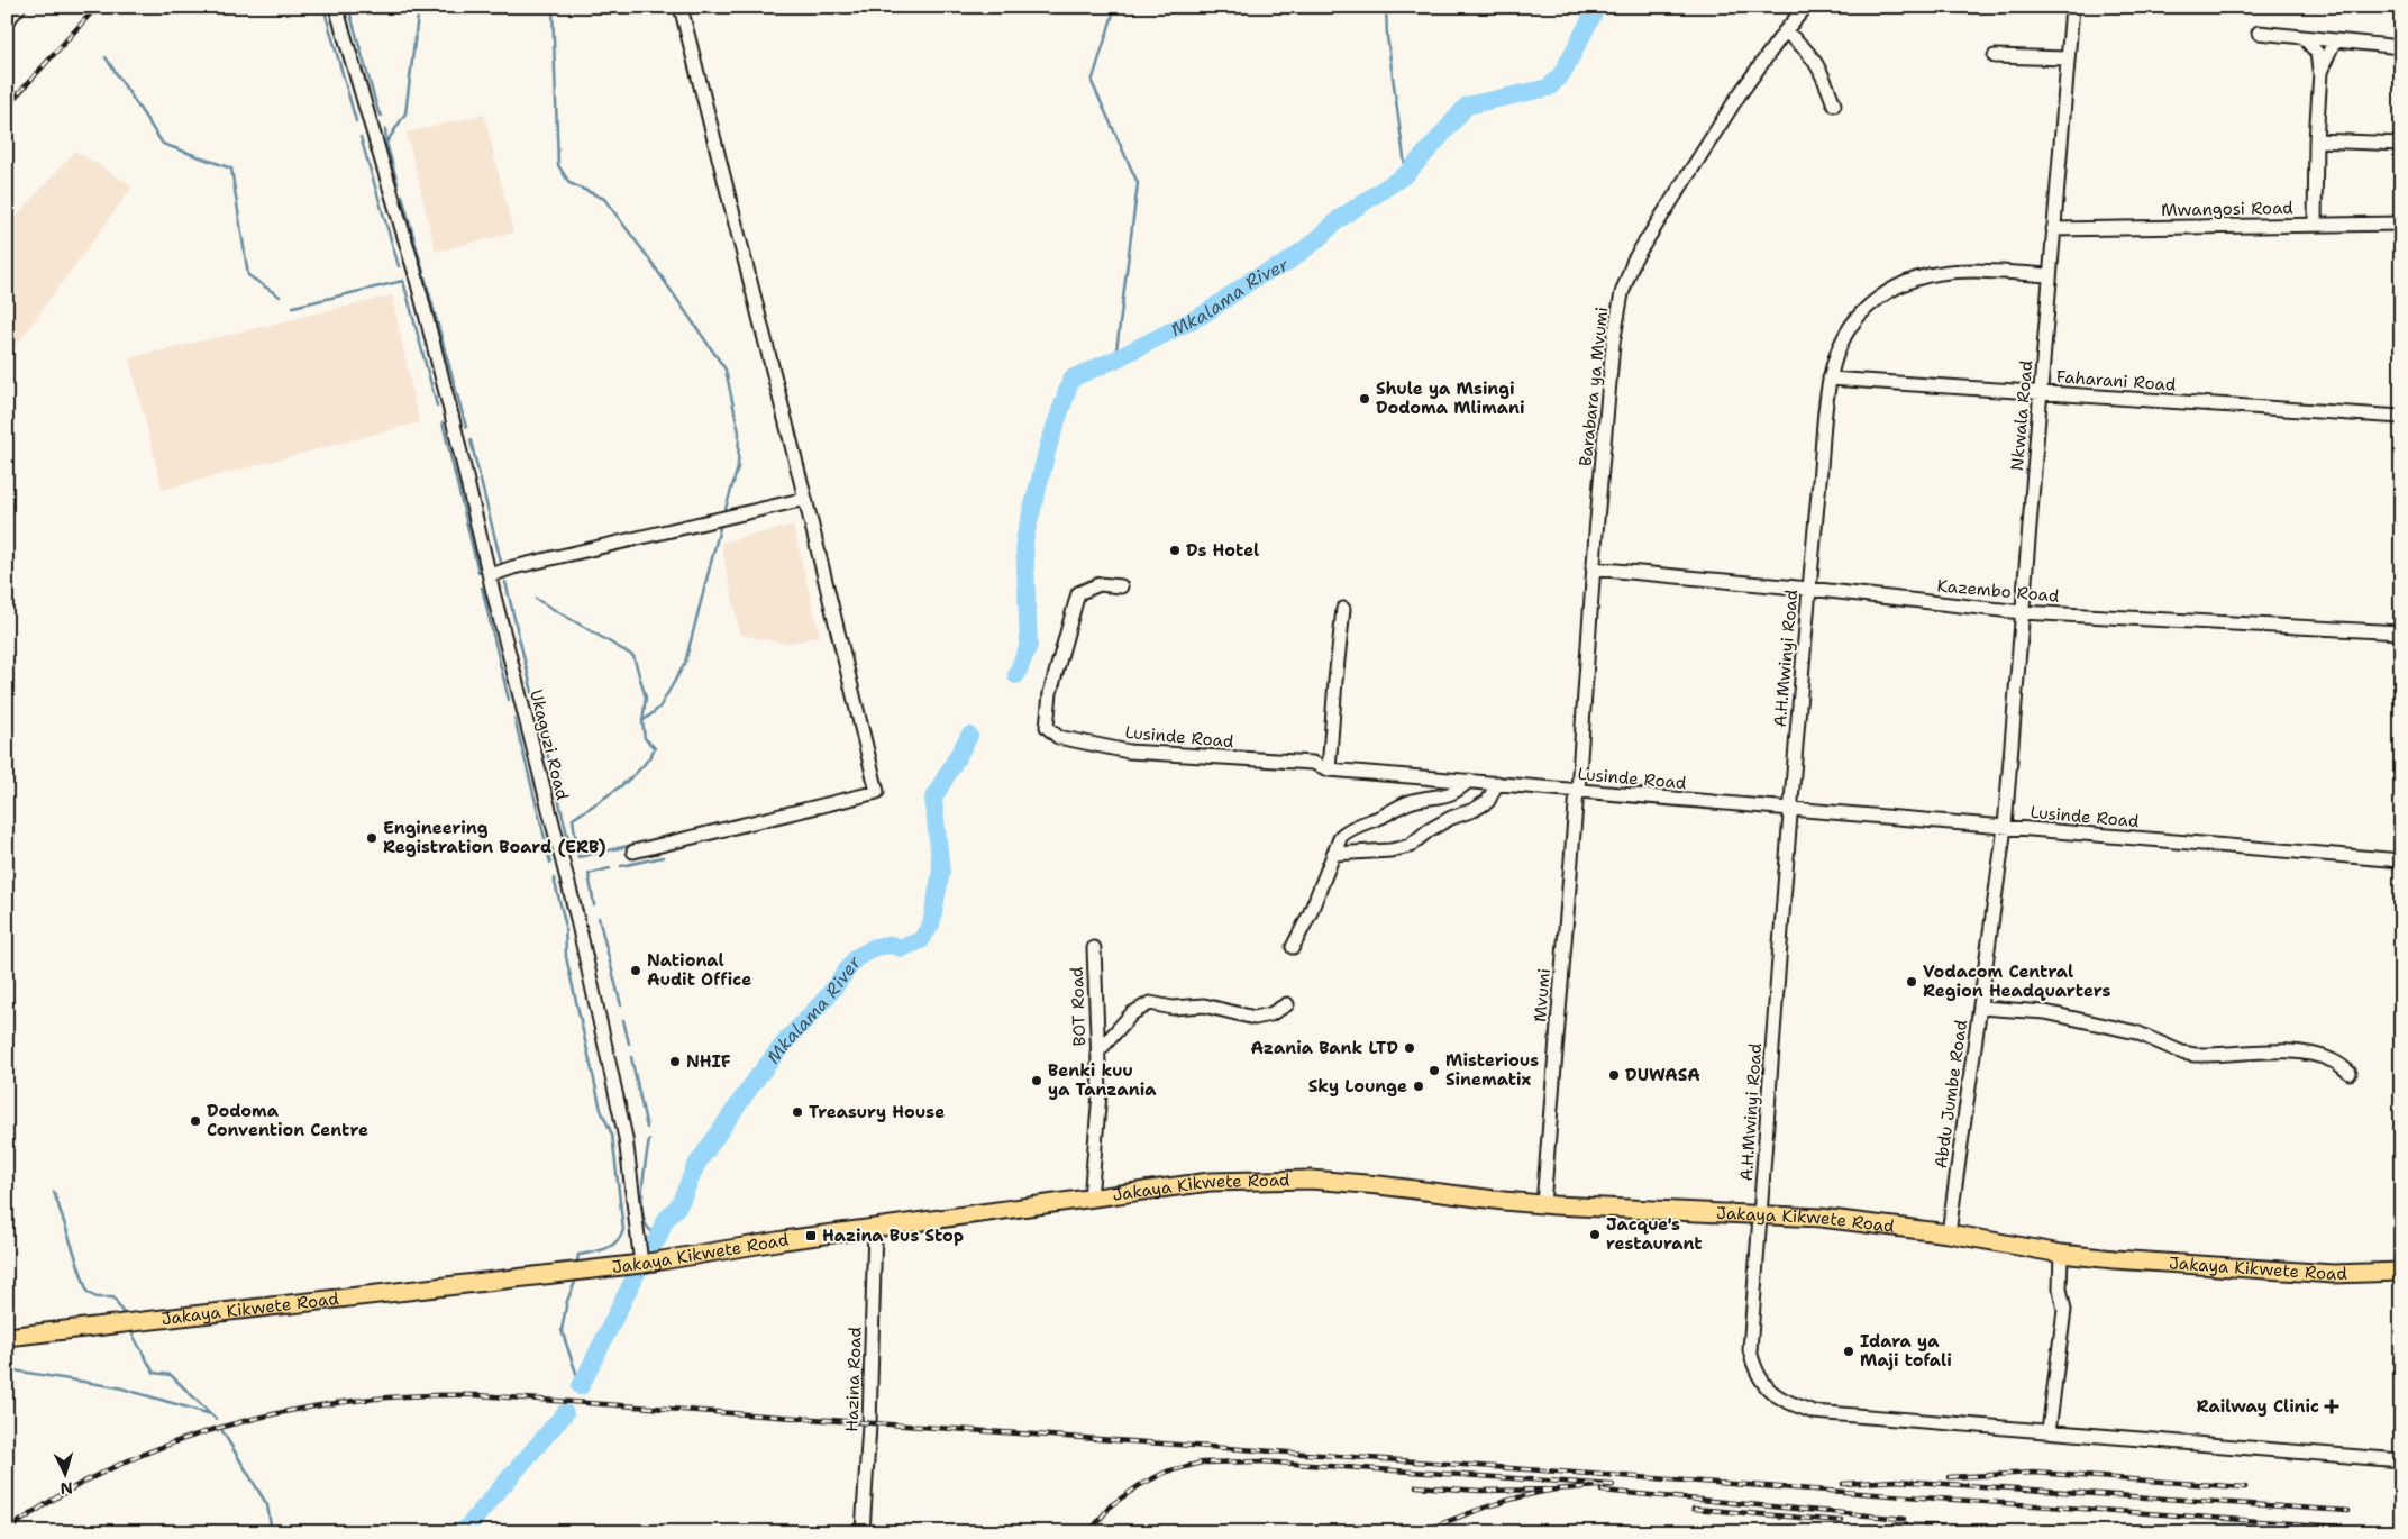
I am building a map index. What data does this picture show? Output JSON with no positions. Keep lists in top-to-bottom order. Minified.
{"streets":{"main road":["Jakaya Kikwete Road"],"street":["Mwangosi Road","Faharani Road","Barabara ya Mvumi","Nkwala Road","Kazembo Road","A.H.Mwinyi Road","Lusinde Road","Ukaguzi Road","Mvumi","BOT Road","Abdu Jumbe Road","Hazina Road"]},"crossings":[["Mwangosi Road","Nkwala Road"],["Faharani Road","Nkwala Road"],["Faharani Road","A.H.Mwinyi Road"],["Barabara ya Mvumi","Kazembo Road"],["Barabara ya Mvumi","Lusinde Road"],["Barabara ya Mvumi","Mvumi"],["Nkwala Road","Kazembo Road"],["Nkwala Road","A.H.Mwinyi Road"],["Nkwala Road","Lusinde Road"],["Nkwala Road","Abdu Jumbe Road"],["Kazembo Road","A.H.Mwinyi Road"],["A.H.Mwinyi Road","Lusinde Road"],["A.H.Mwinyi Road","Jakaya Kikwete Road"],["Lusinde Road","Mvumi"],["Lusinde Road","Abdu Jumbe Road"],["Ukaguzi Road","Jakaya Kikwete Road"],["Mvumi","Jakaya Kikwete Road"],["BOT Road","Jakaya Kikwete Road"],["Abdu Jumbe Road","Jakaya Kikwete Road"],["Jakaya Kikwete Road","Hazina Road"]],"water":["Mkalama River"],"places":{"other":["Shule ya Msingi Dodoma Mlimani","Ds Hotel","Engineering Registration Board (ERB)","National Audit Office","Vodacom Central Region Headquarters","Azania Bank LTD","NHIF","Misterious Sinematix","DUWASA","Benki kuu ya Tanzania","Sky Lounge","Treasury House","Dodoma Convention Centre","Jacque's restaurant","Idara ya Maji tofali"],"transit":["Hazina Bus Stop"],"health":["Railway Clinic"]},"north":"bottom"}
